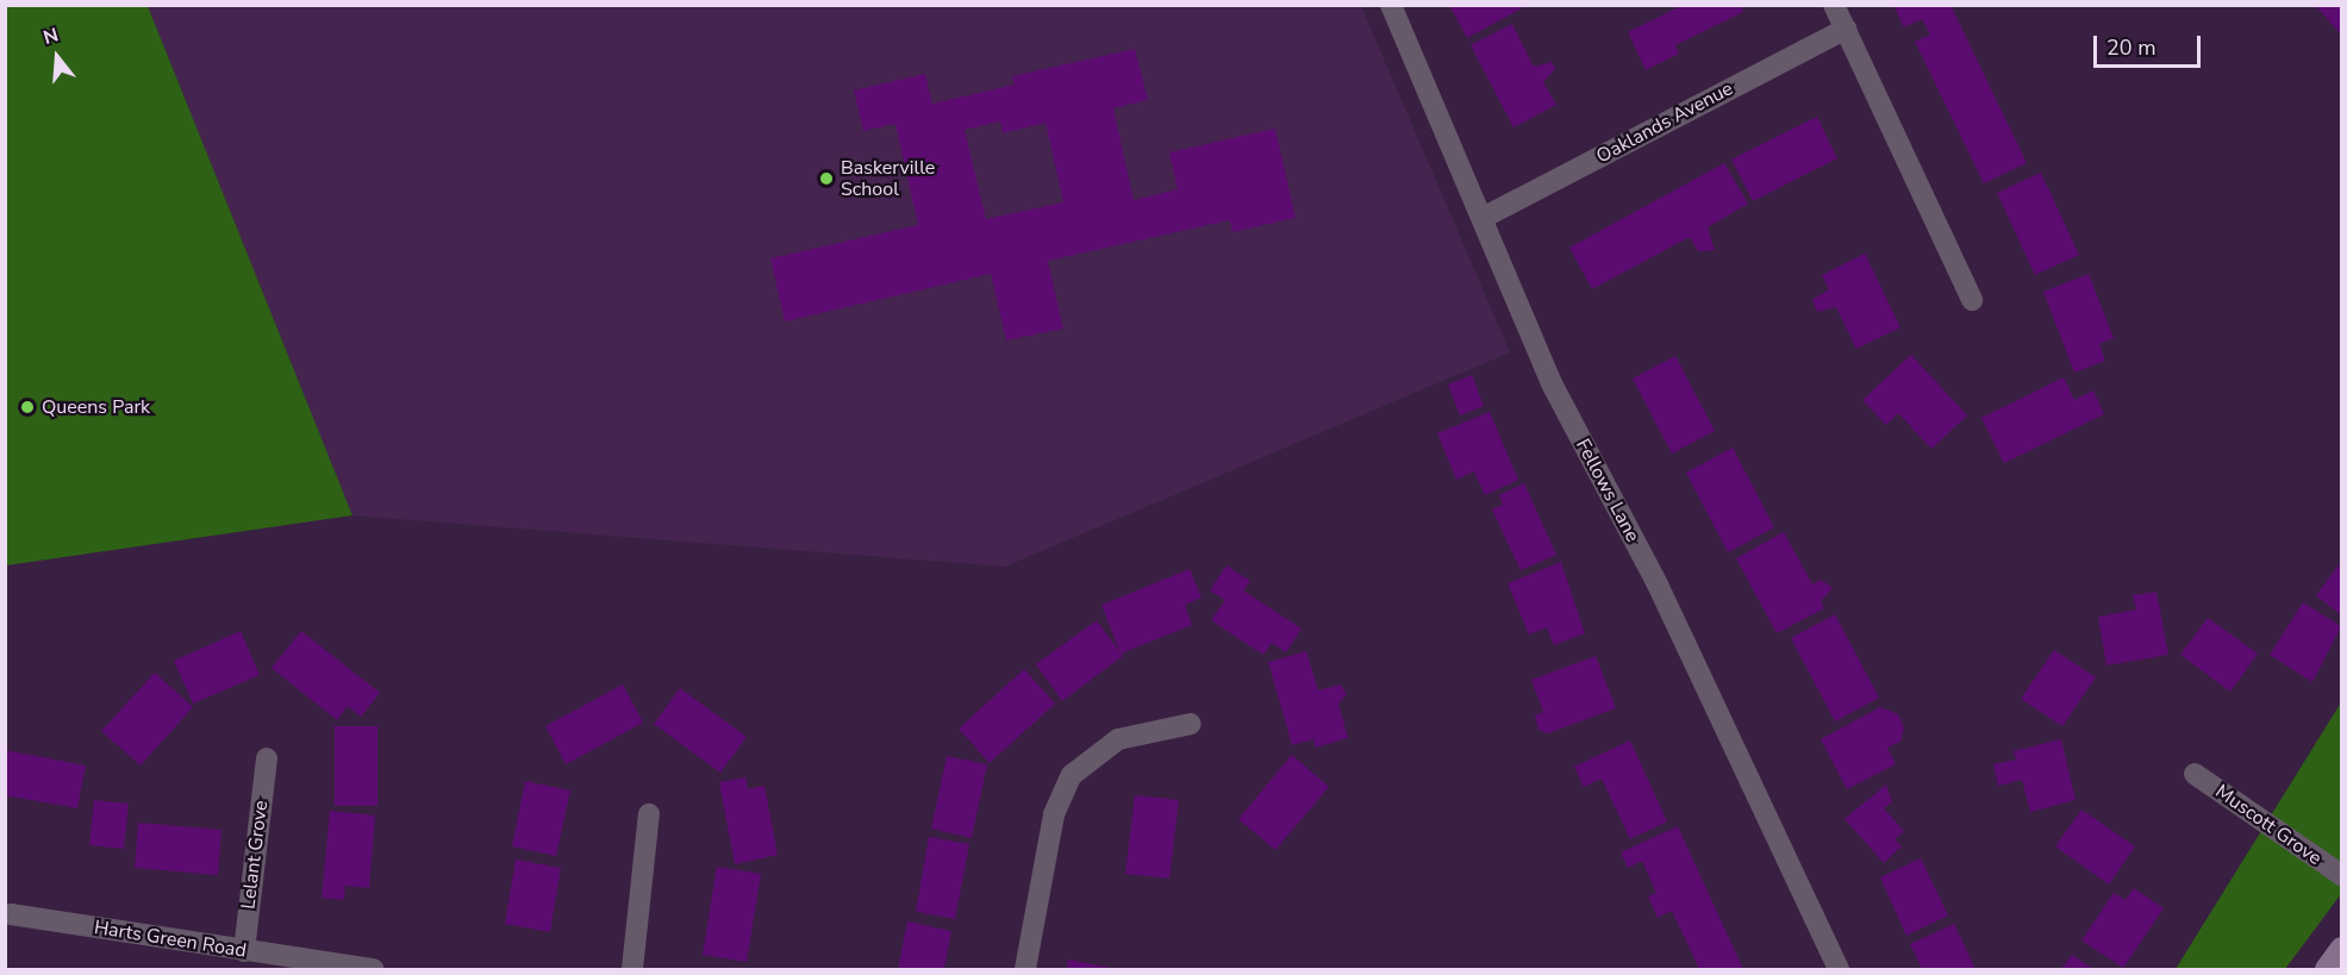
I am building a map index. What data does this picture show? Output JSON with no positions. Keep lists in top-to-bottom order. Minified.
{"streets":{"street":["Oaklands Avenue","Fellows Lane","Muscott Grove","Lelant Grove","Harts Green Road"]},"crossings":[["Oaklands Avenue","Fellows Lane"],["Lelant Grove","Harts Green Road"]],"places":["Baskerville School","Queens Park"],"scale_bar":"20 m","north":"top"}
